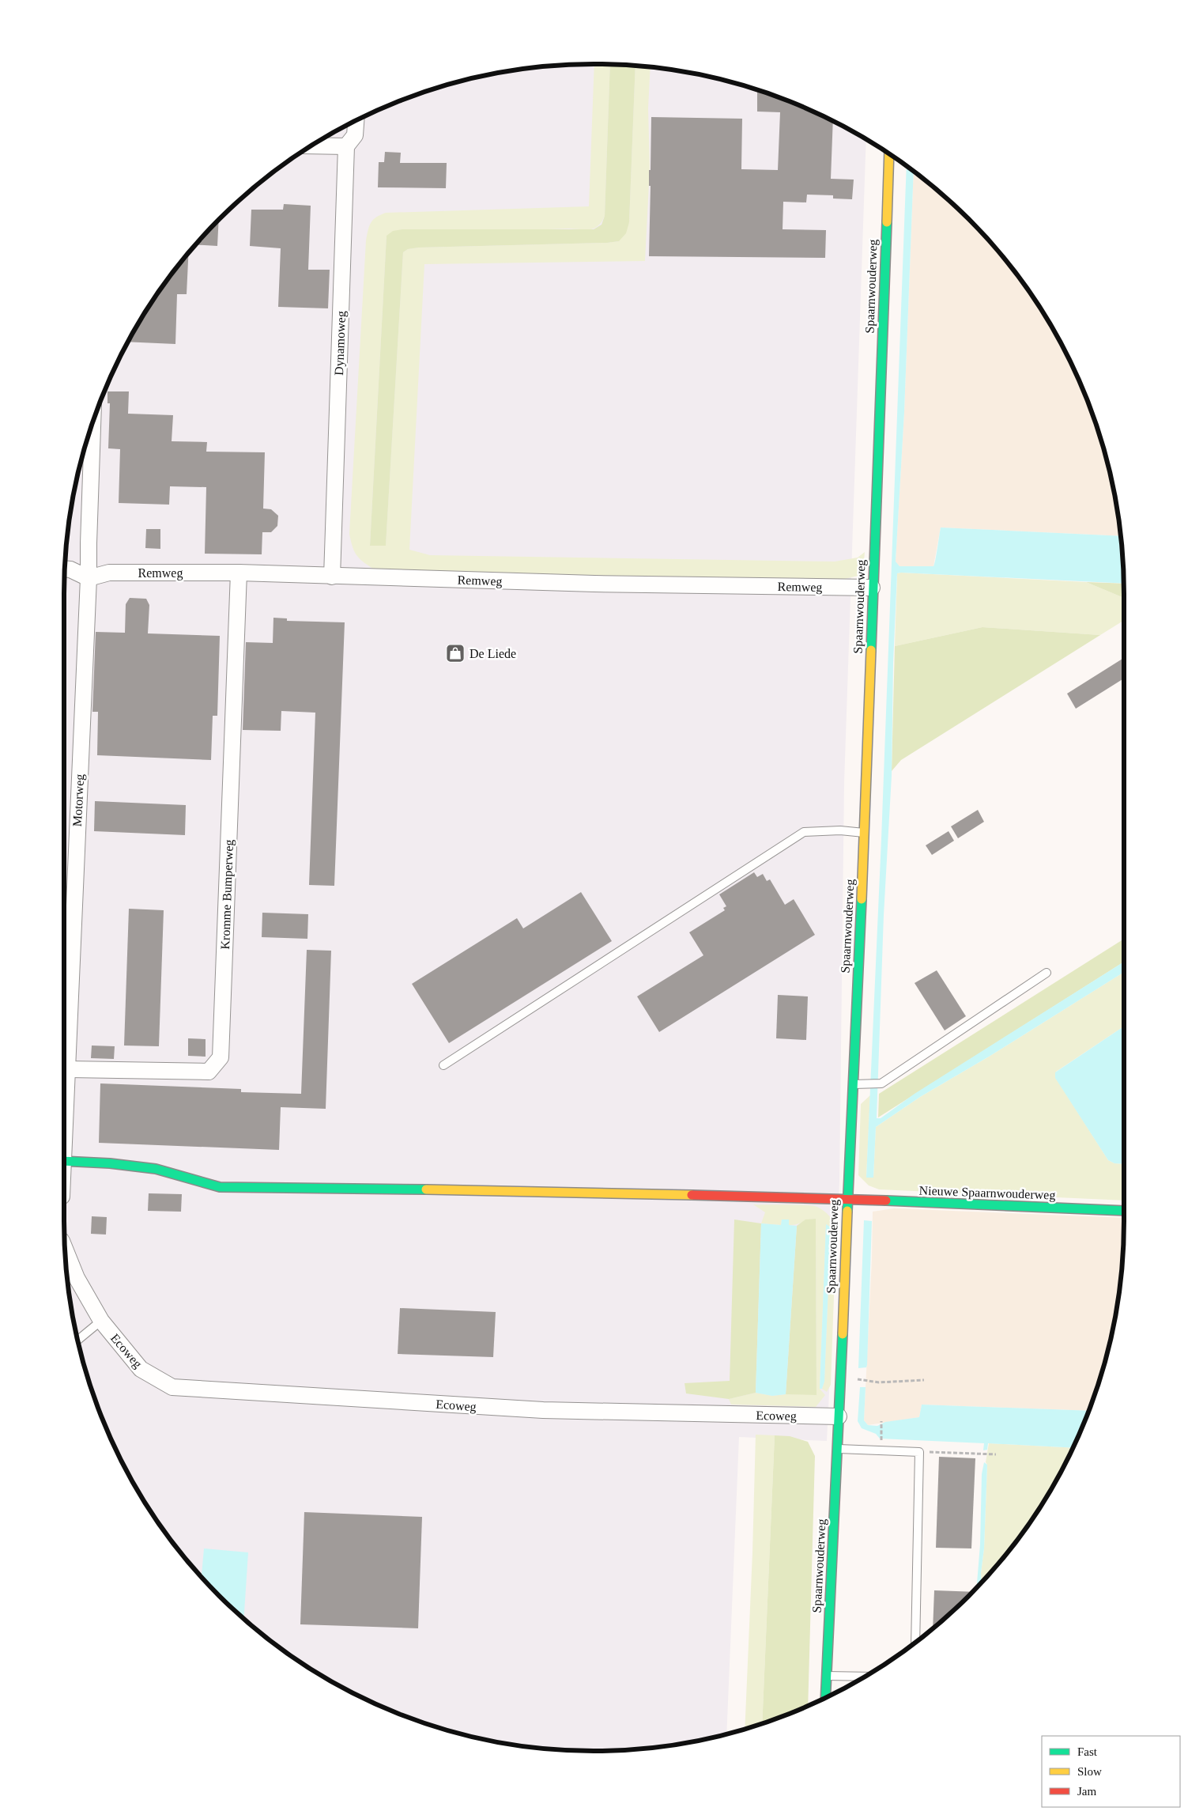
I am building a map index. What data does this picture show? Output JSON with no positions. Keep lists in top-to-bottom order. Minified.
{"streets":{"street":["Spaarnwouderweg","Dynamoweg","Remweg","Motorweg","Kromme Bumperweg","Nieuwe Spaarnwouderweg","Ecoweg"]},"crossings":[["Spaarnwouderweg","Remweg"],["Spaarnwouderweg","Nieuwe Spaarnwouderweg"],["Spaarnwouderweg","Ecoweg"],["Dynamoweg","Remweg"],["Remweg","Motorweg"],["Remweg","Kromme Bumperweg"],["Motorweg","Kromme Bumperweg"]],"places":{"shop":["De Liede"]},"legend":["Fast","Slow","Jam"]}
